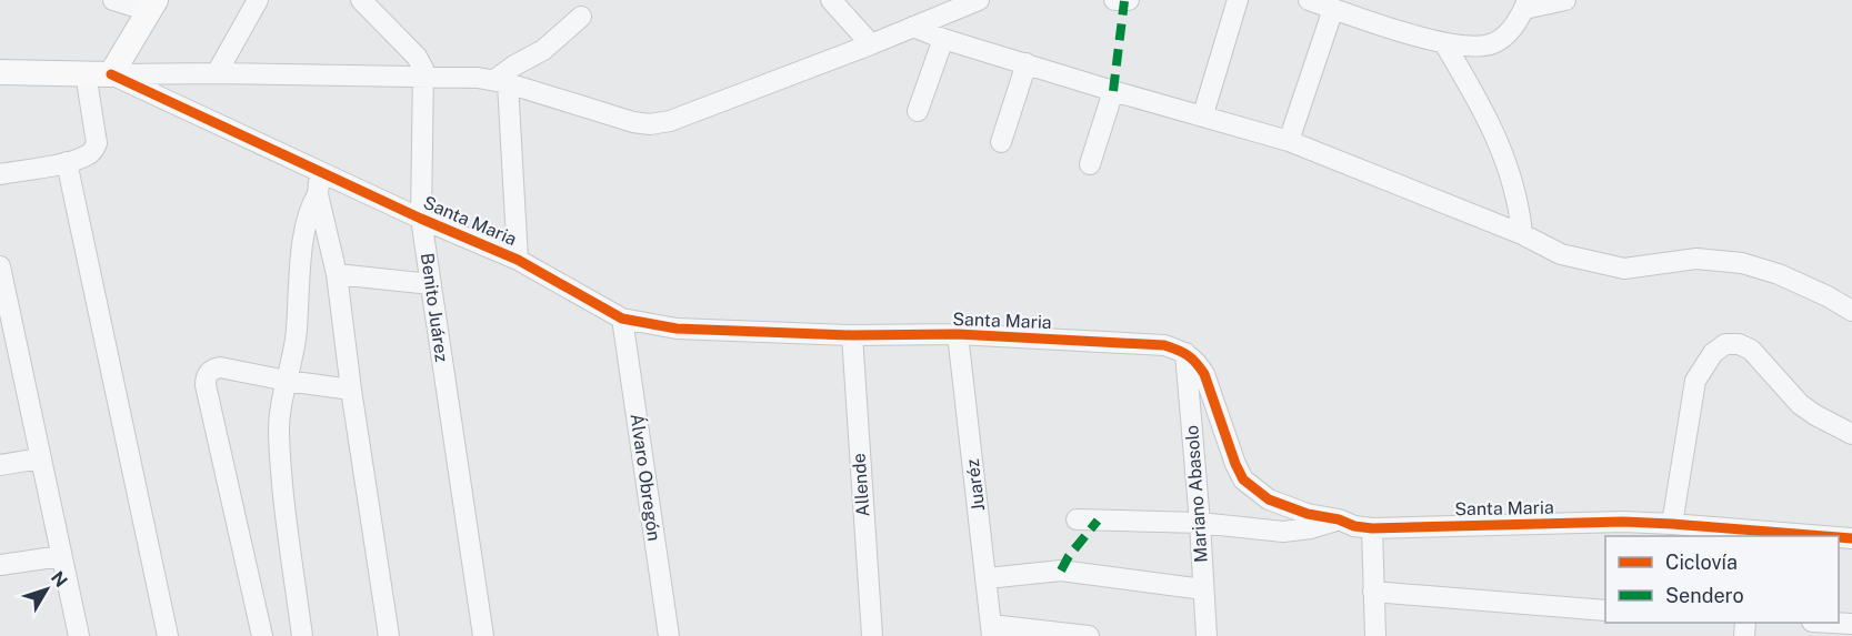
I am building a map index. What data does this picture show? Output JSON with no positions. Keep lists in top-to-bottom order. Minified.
{"streets":{"main road":["Santa Maria"],"street":["Benito Juárez","Álvaro Obregón","Allende","Juaréz","Mariano Abasolo"]},"crossings":[["Santa Maria","Benito Juárez"],["Santa Maria","Álvaro Obregón"],["Santa Maria","Allende"],["Santa Maria","Juaréz"],["Santa Maria","Mariano Abasolo"]],"legend":["Ciclovía","Sendero"],"north":"top right"}
